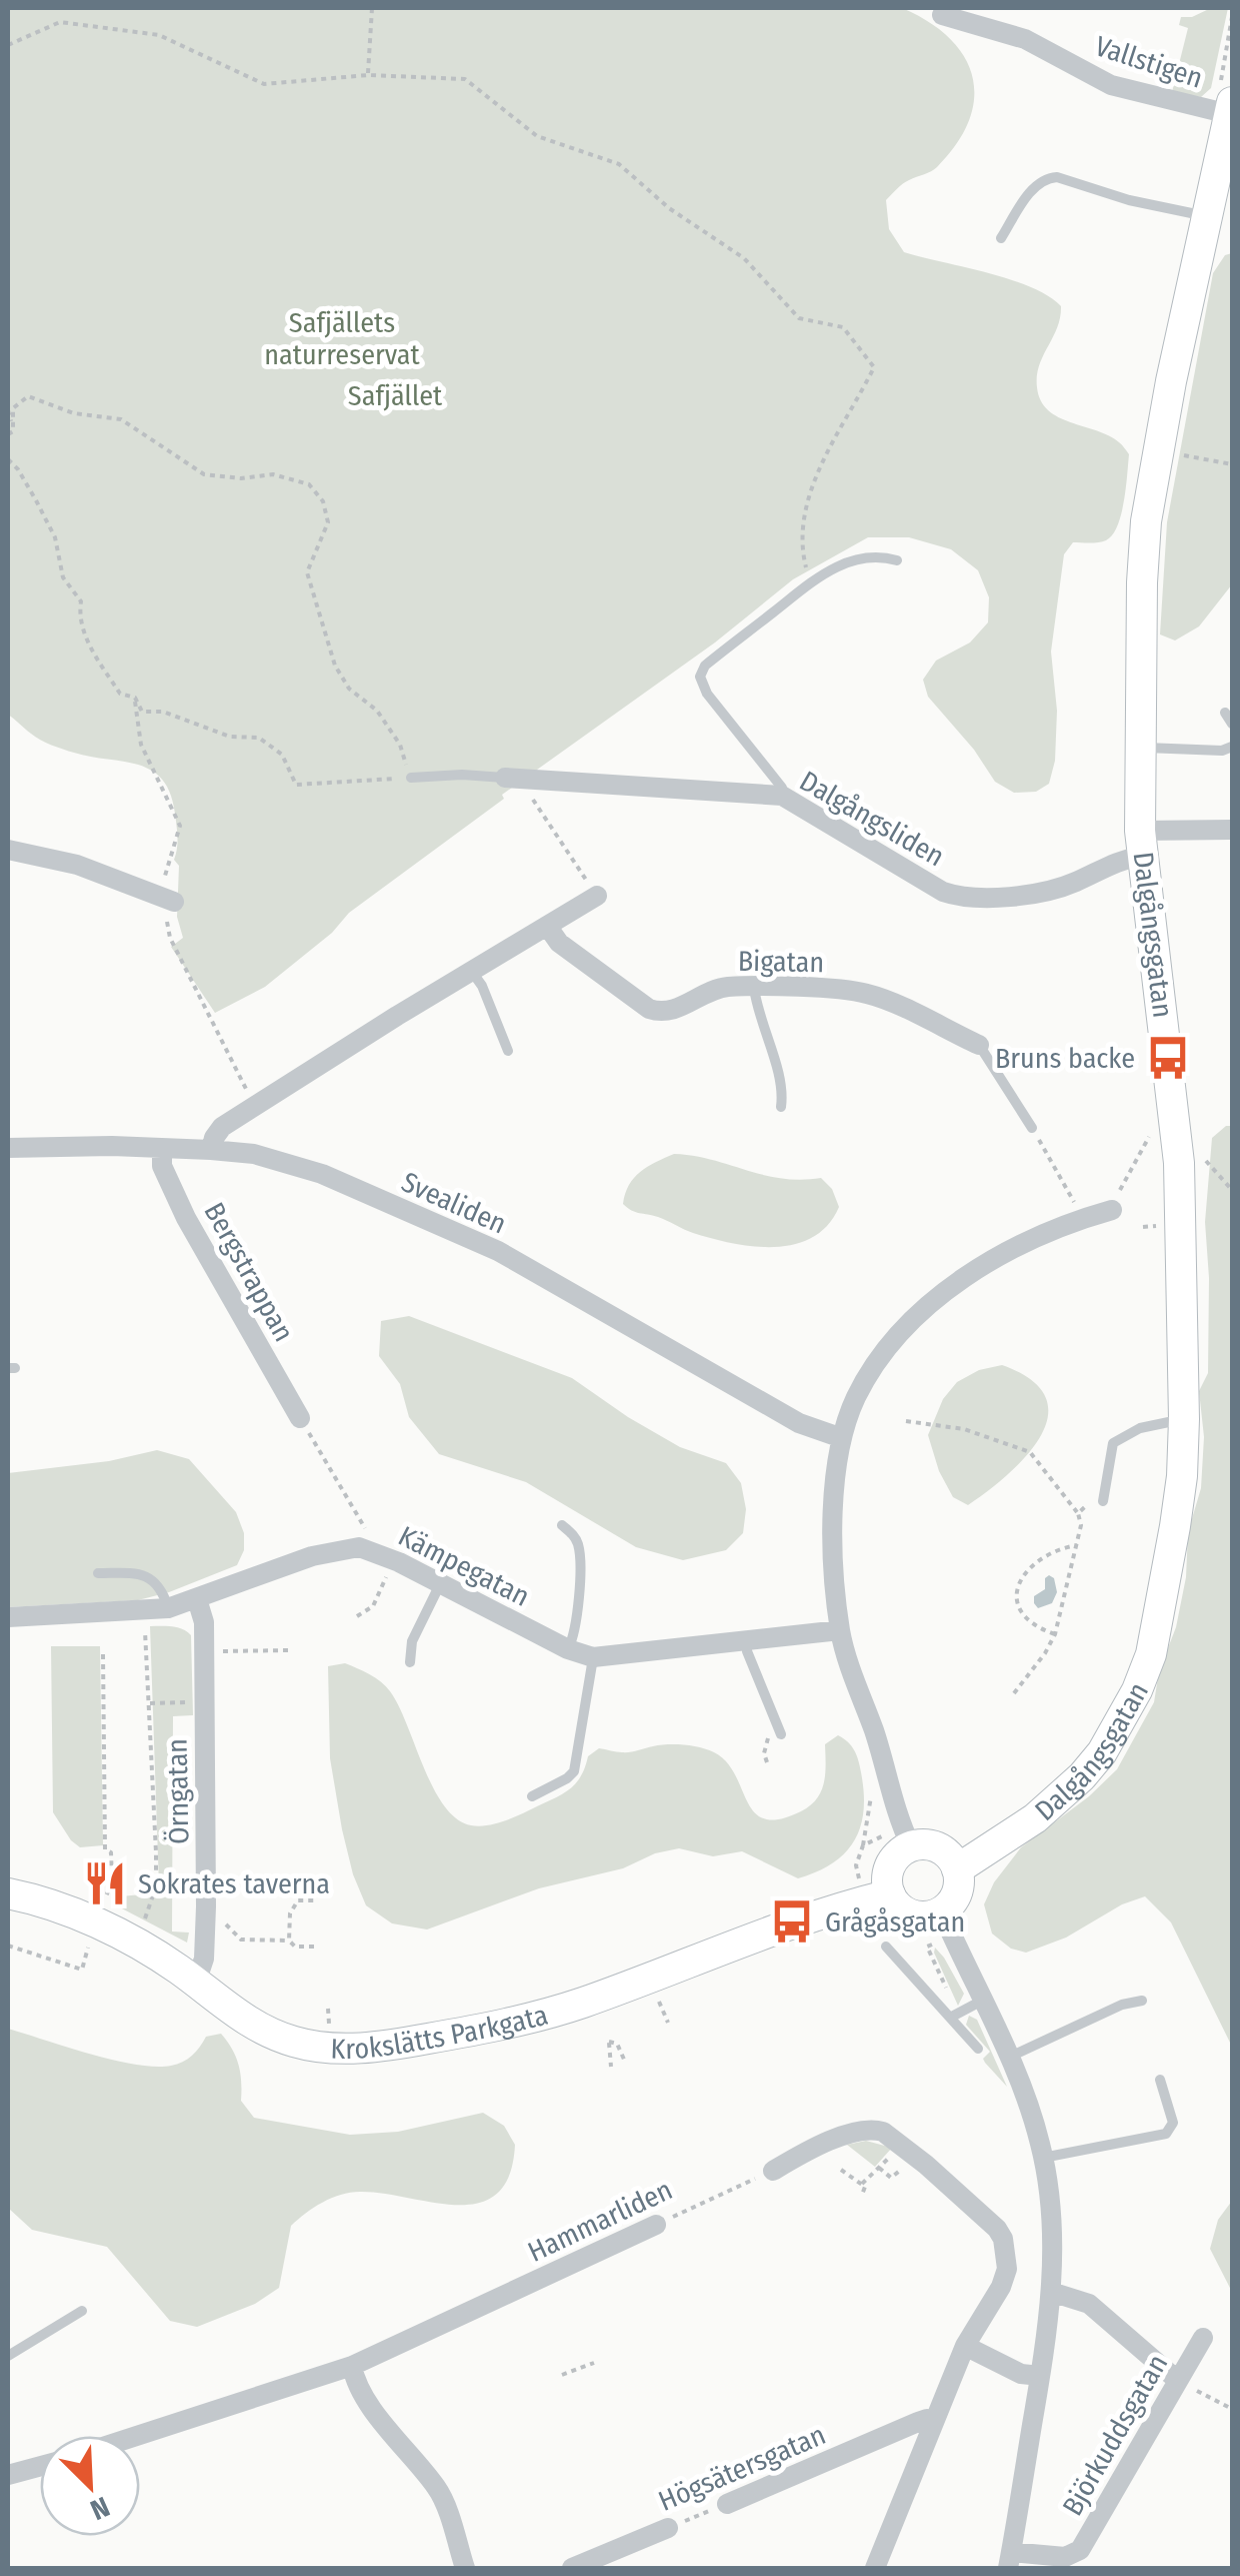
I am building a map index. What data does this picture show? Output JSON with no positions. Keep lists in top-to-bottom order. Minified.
{"streets":{"street":["Vallstigen","Dalgångsliden","Dalgångsgatan","Bigatan","Svealiden","Bergstrappan","Kämpegatan","Örngatan","Krokslätts Parkgata","Hammarliden","Björkuddsgatan","Högsätersgatan"]},"crossings":[["Vallstigen","Dalgångsgatan"],["Dalgångsliden","Dalgångsgatan"],["Dalgångsgatan","Krokslätts Parkgata"],["Svealiden","Bergstrappan"],["Kämpegatan","Örngatan"],["Örngatan","Krokslätts Parkgata"]],"parks":["Safjällets naturreservat","Safjället"],"places":{"bus stop":["Bruns backe","Grågåsgatan"],"restaurant":["Sokrates taverna"]},"north":"bottom right"}
